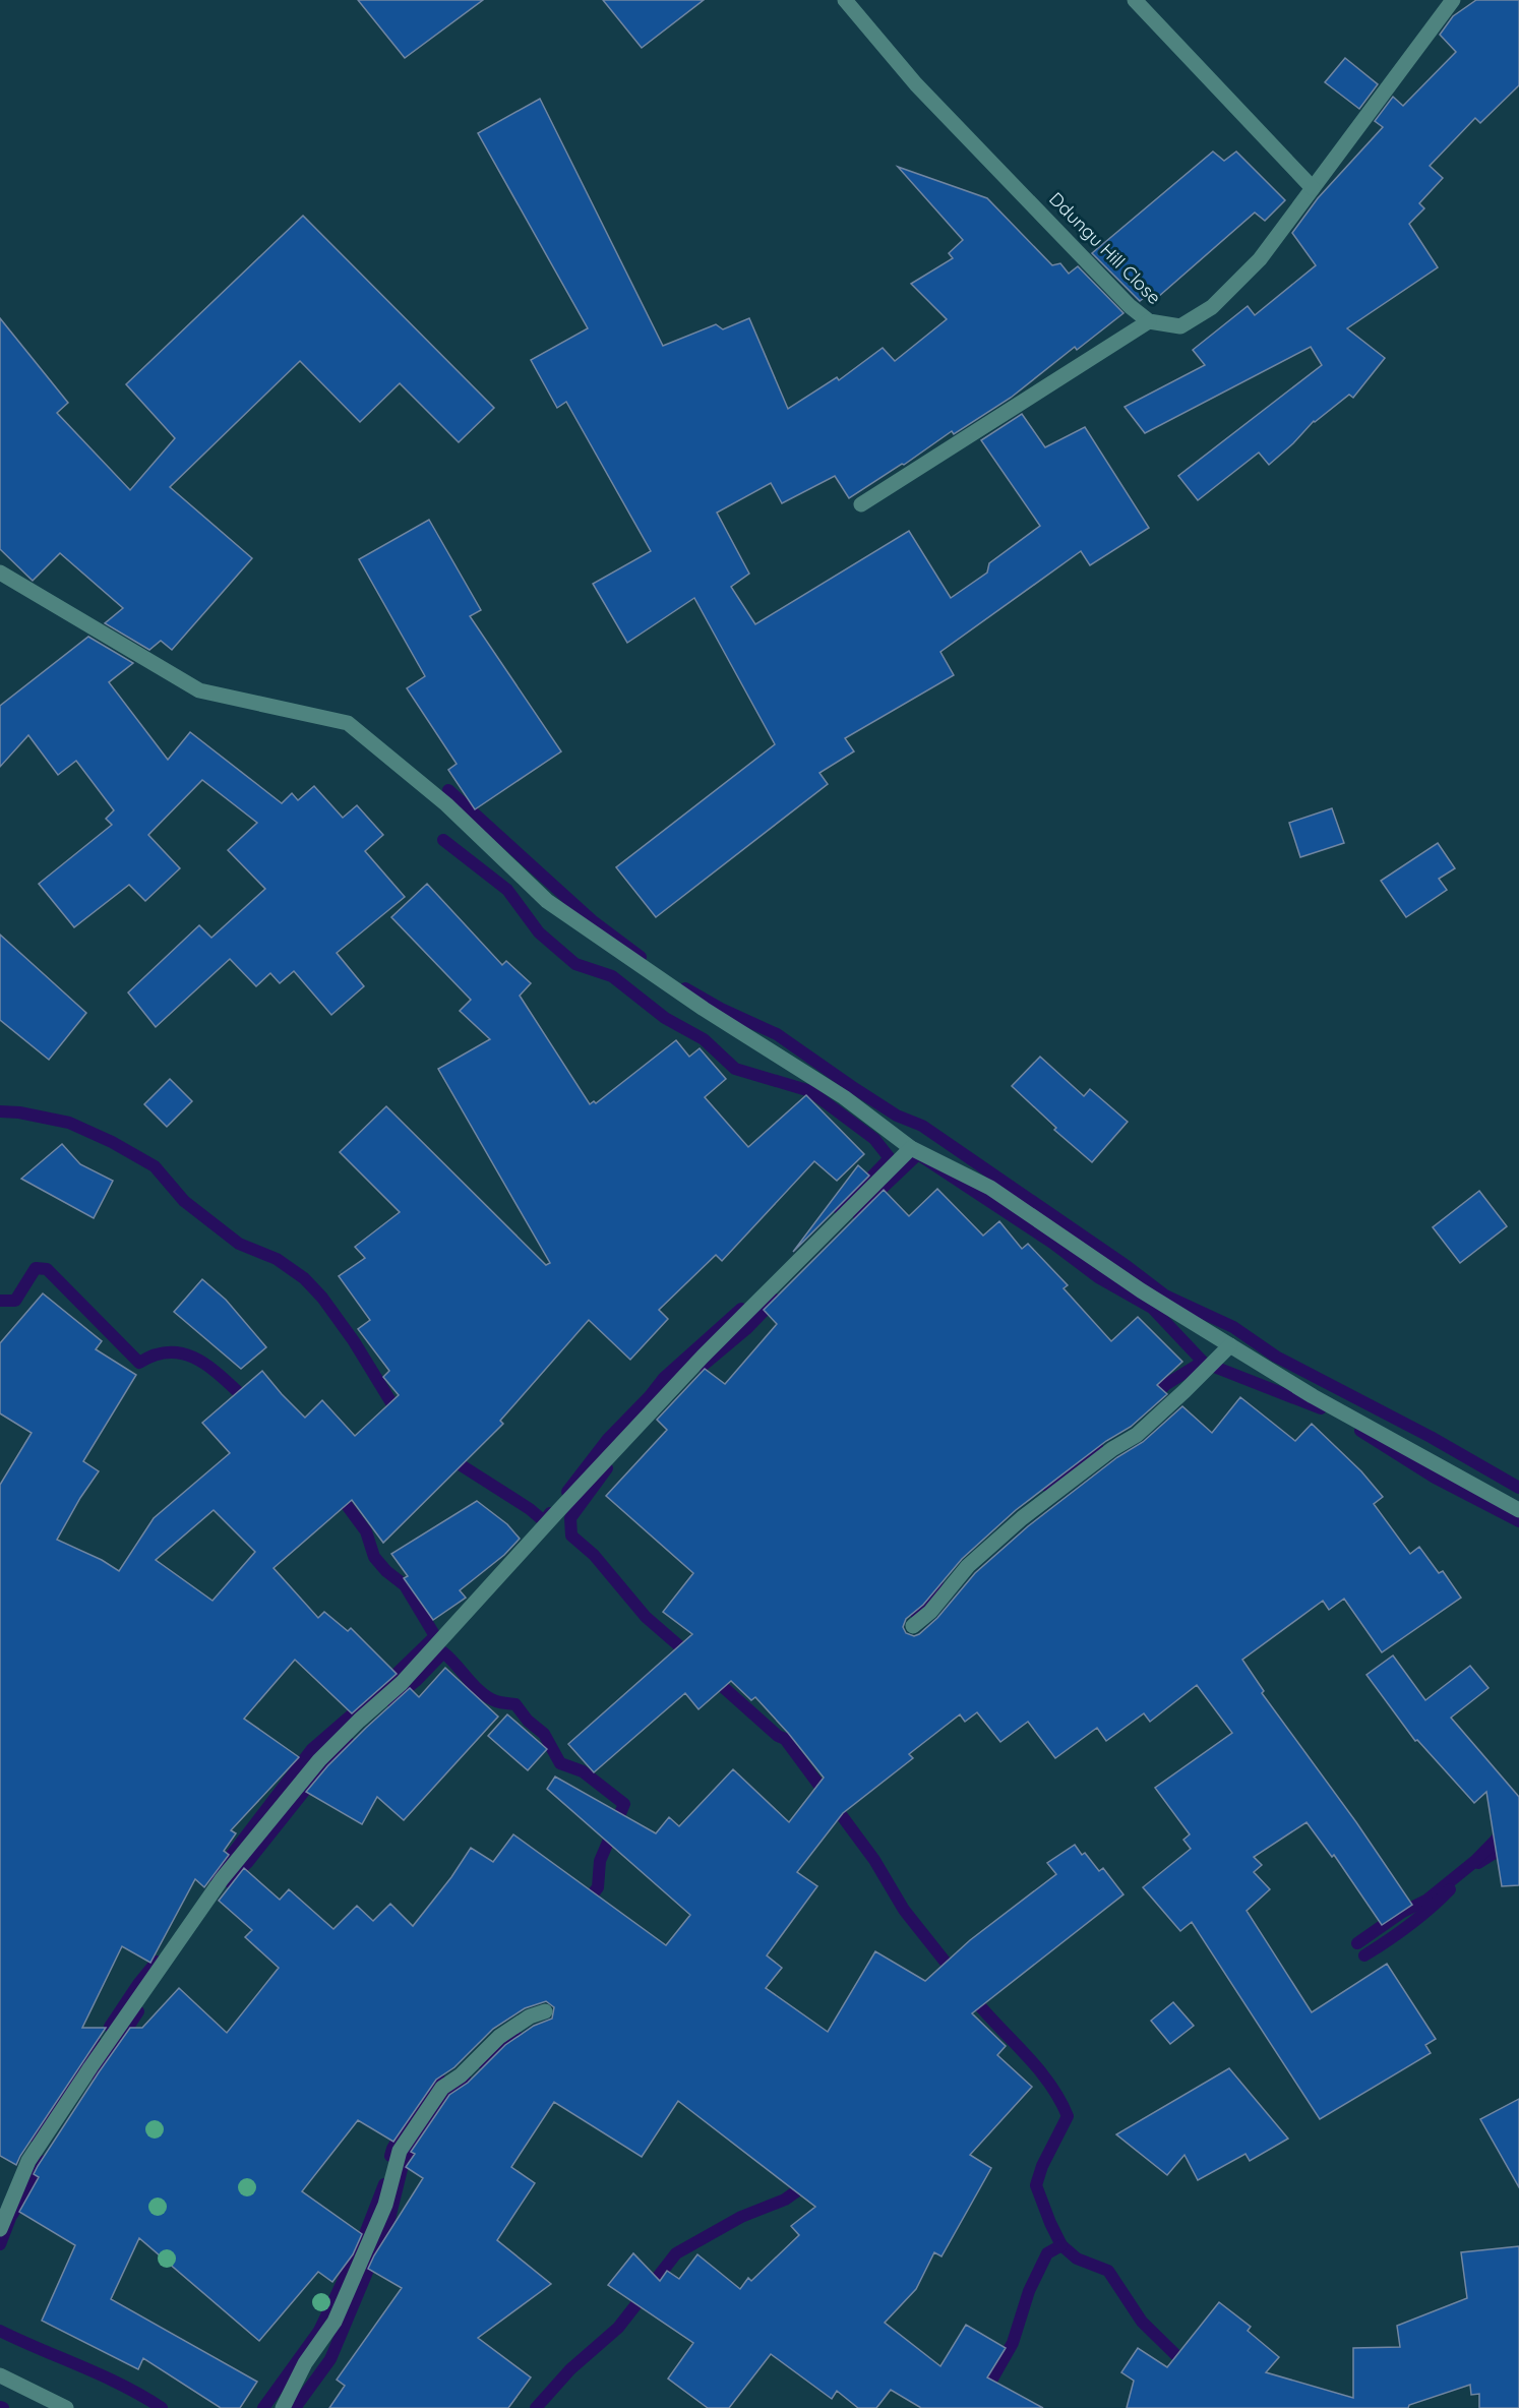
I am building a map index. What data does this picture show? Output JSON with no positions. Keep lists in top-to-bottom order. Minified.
{"streets":{"street":["Ddungu Hill Close"]}}
